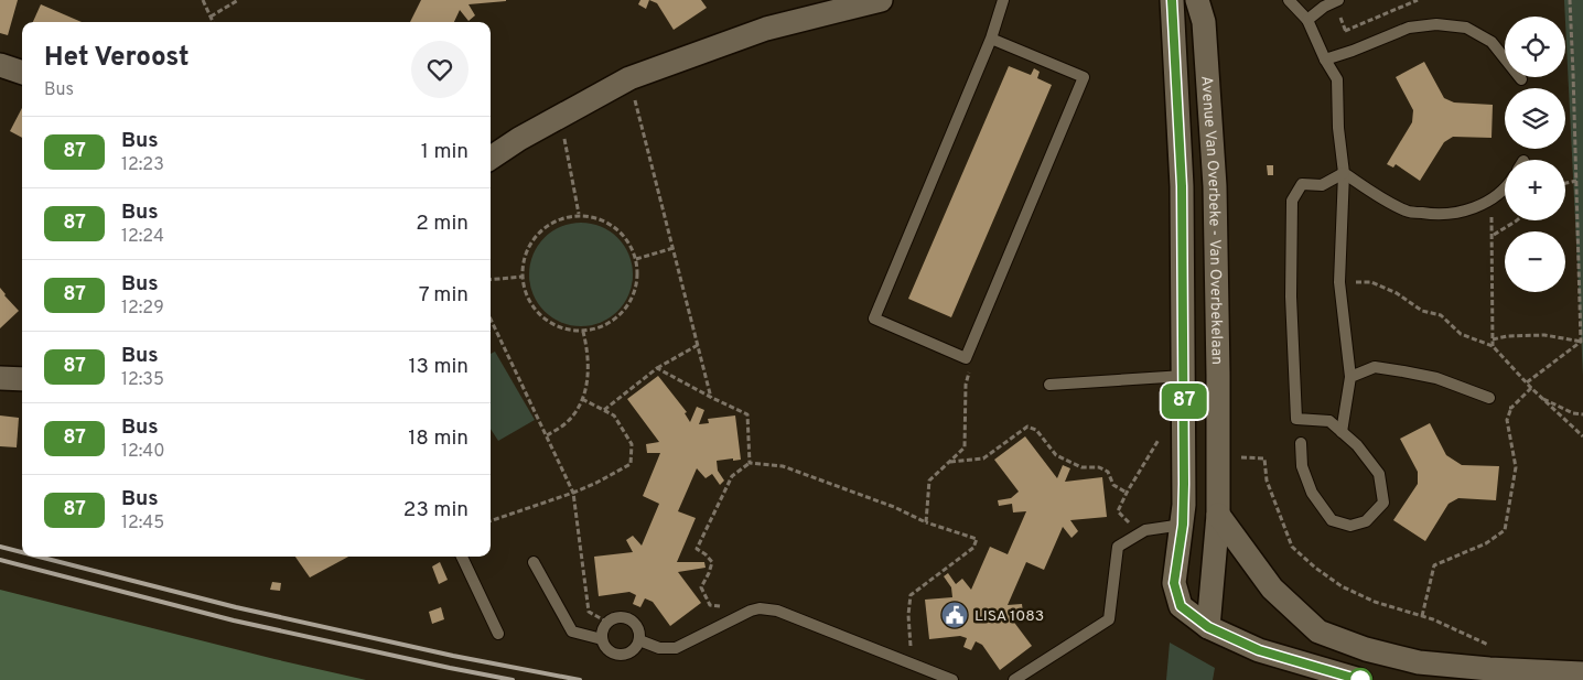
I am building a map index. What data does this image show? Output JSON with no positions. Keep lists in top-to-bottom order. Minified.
{"streets":{"street":["Avenue Van Overbeke - Van Overbekelaan"]},"places":{"public building":["LISA 1083"]},"lines":["bus line 87"],"page":{"on_map":"87","map_buttons":["+","−"],"heading":["Het Veroost","Bus"],"list":[{"mark":"87","name":"Bus","note":"12:23","value":"1 min"},{"mark":"87","name":"Bus","note":"12:24","value":"2 min"},{"mark":"87","name":"Bus","note":"12:29","value":"7 min"},{"mark":"87","name":"Bus","note":"12:35","value":"13 min"},{"mark":"87","name":"Bus","note":"12:40","value":"18 min"},{"mark":"87","name":"Bus","note":"12:45","value":"23 min"}]}}
